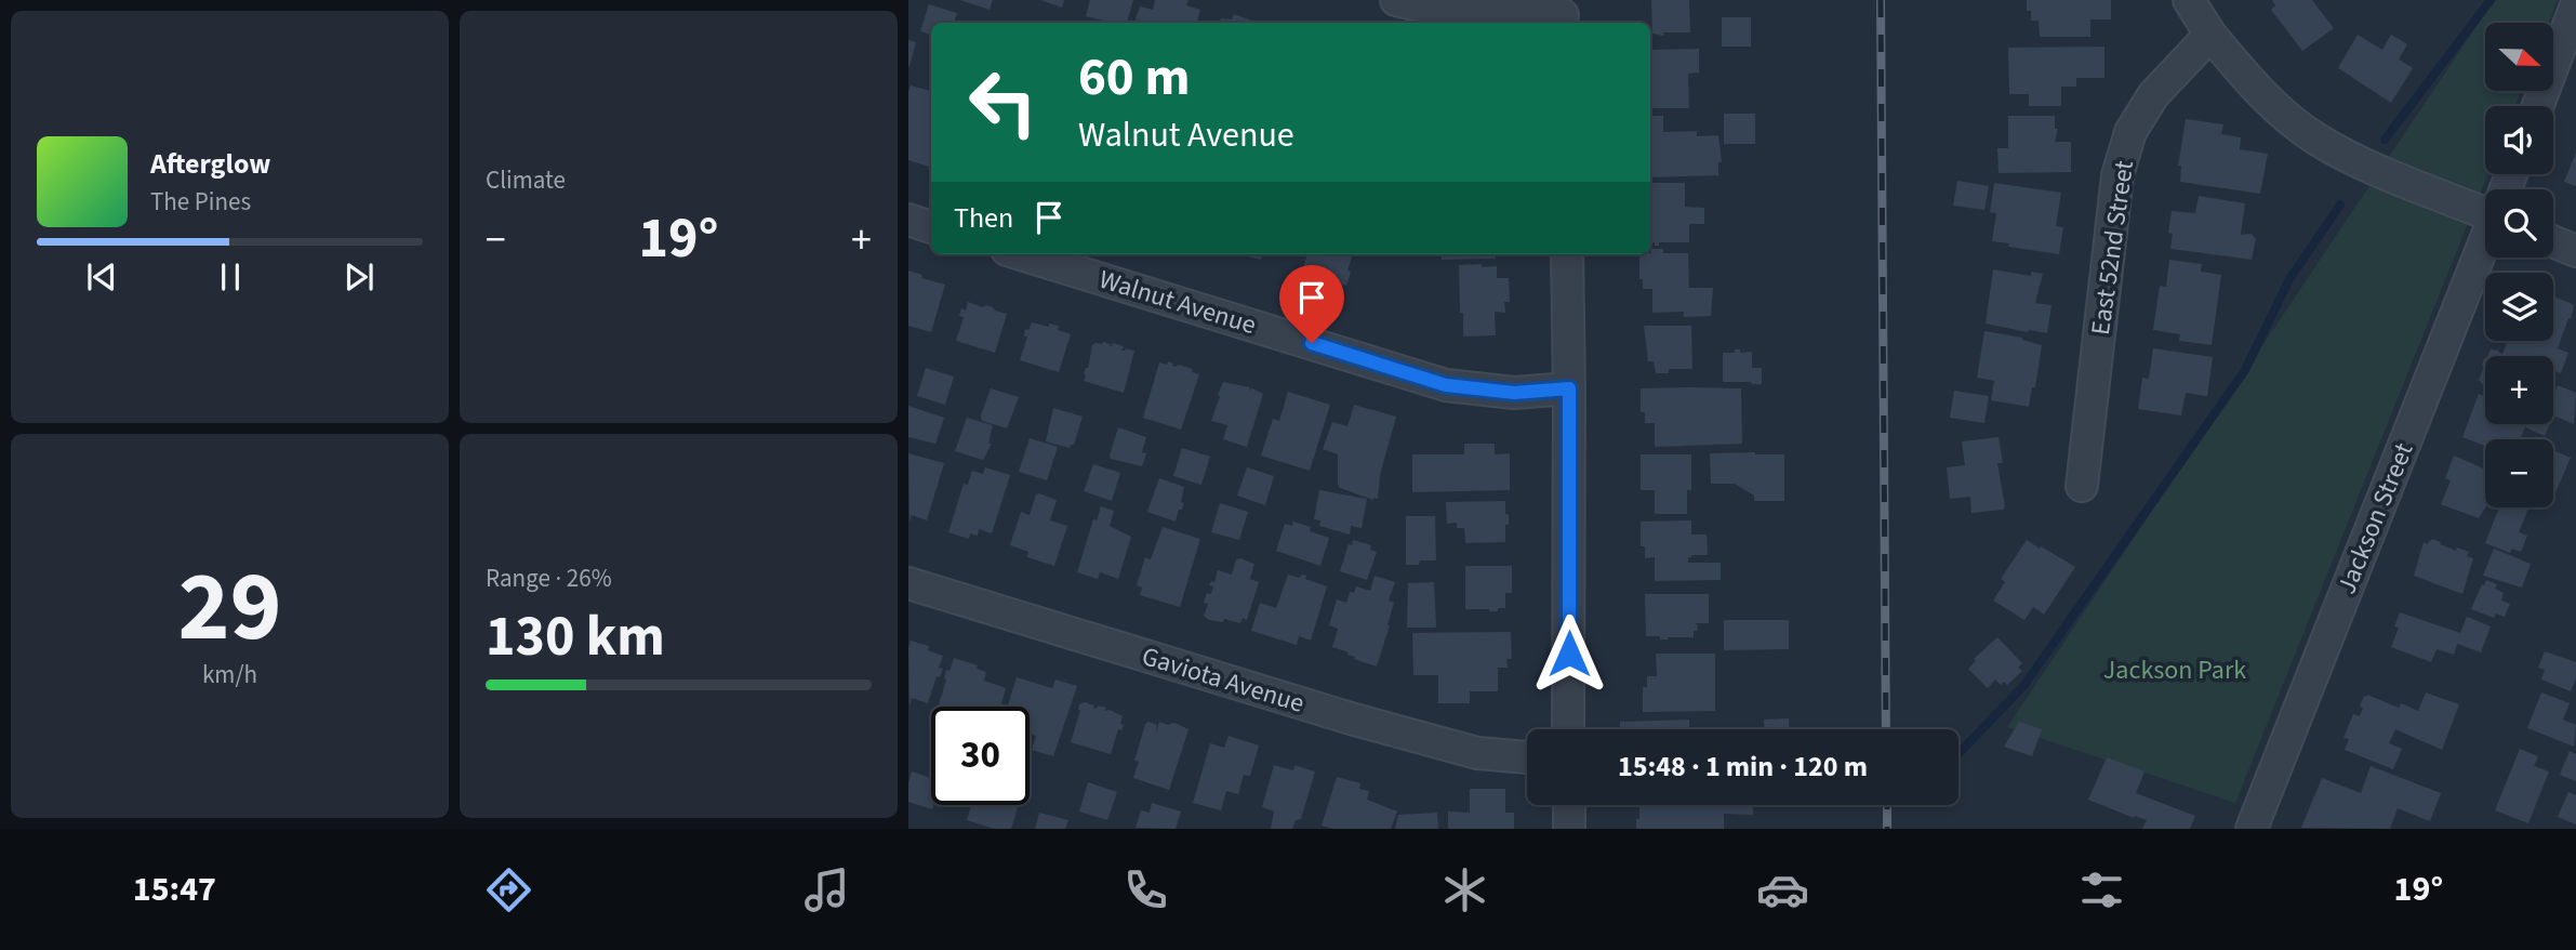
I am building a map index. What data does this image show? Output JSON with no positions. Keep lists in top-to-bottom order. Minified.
{"streets":{"street":["East 52nd Street","Walnut Avenue","Jackson Street","Gaviota Avenue"]},"parks":["Jackson Park"],"north":"right","page":{"tile":["Climate",["29","km/h"],["Range · 26%","130 km"]],"map_buttons":["+","−"],"turn":["60 m","Walnut Avenue"],"song":["Afterglow","The Pines"],"then":"Then","heat":["−","19°","+"],"limit":"30","trip":"15:48 · 1 min · 120 m","tabs":["15:47","19°"]}}
